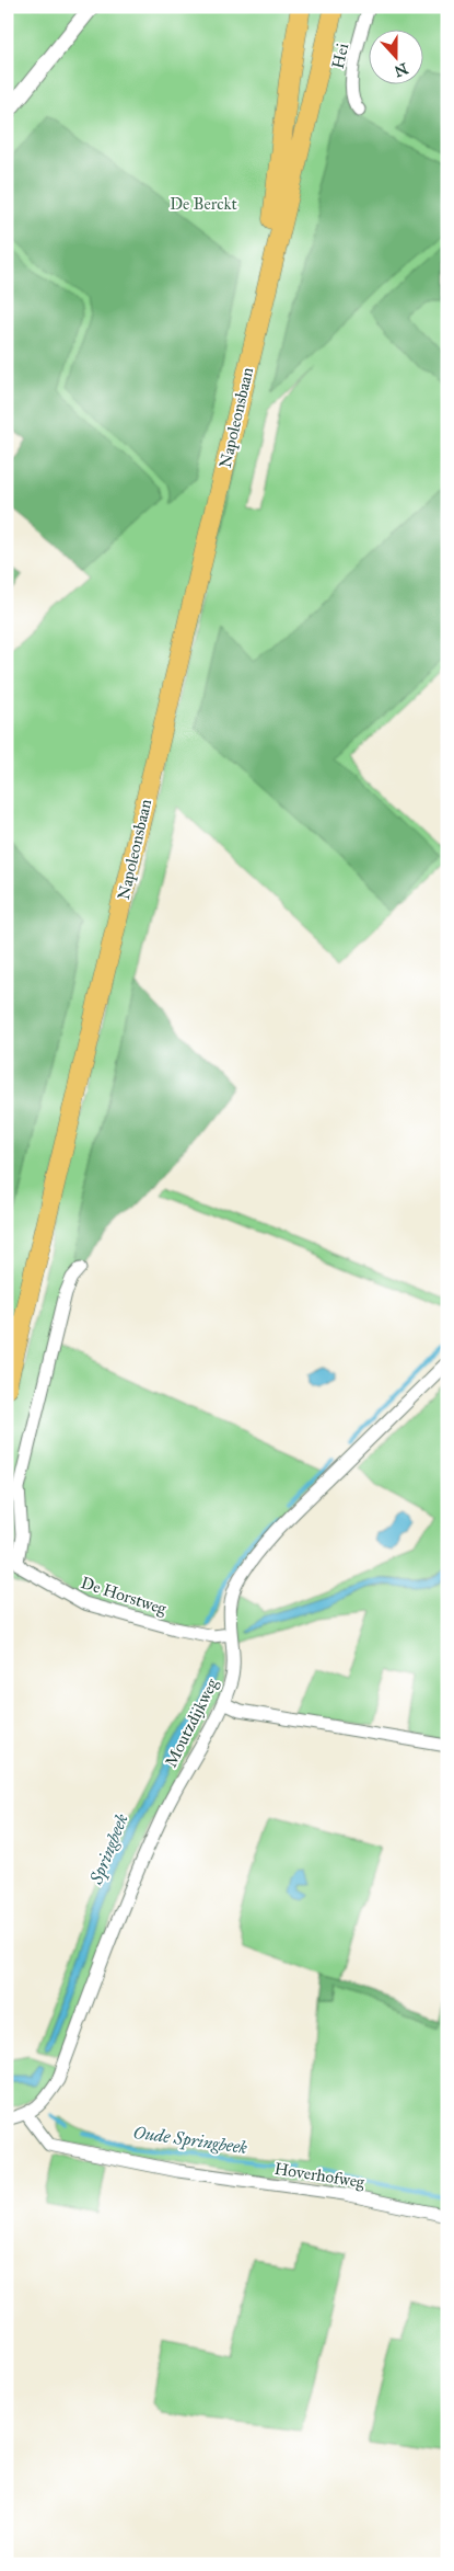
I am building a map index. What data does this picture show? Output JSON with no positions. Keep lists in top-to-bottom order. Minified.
{"streets":{"main road":["Napoleonsbaan"],"street":["Hei","De Horstweg","Moutzdijkweg","Hoverhofweg"]},"crossings":[["De Horstweg","Moutzdijkweg"],["Moutzdijkweg","Hoverhofweg"]],"water":["Springbeek","Oude Springbeek"],"parks":["De Berckt"],"north":"bottom"}
